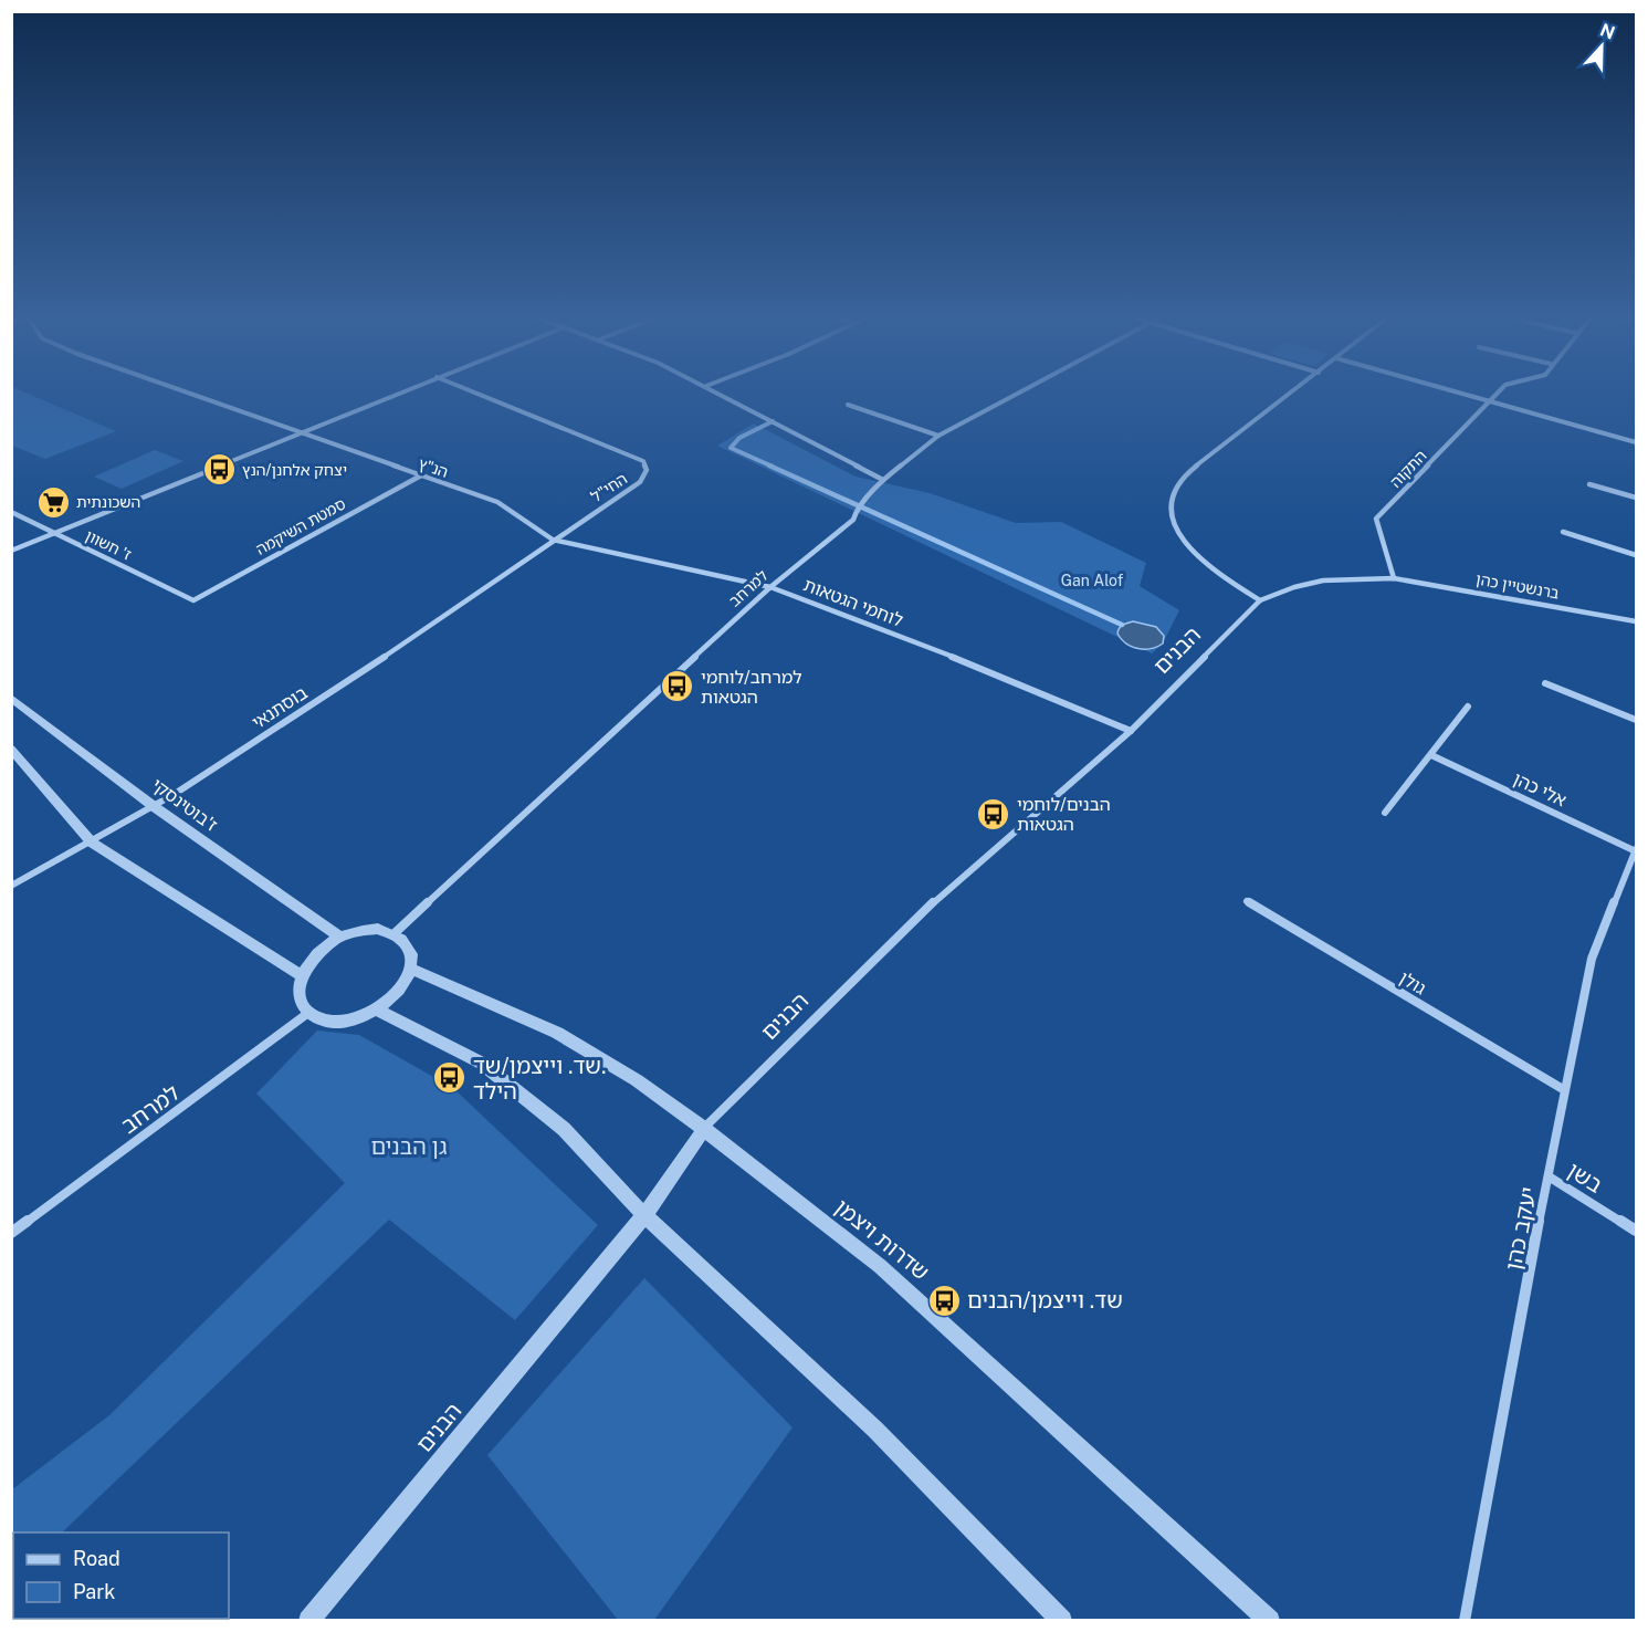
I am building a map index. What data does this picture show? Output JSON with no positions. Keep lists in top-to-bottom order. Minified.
{"streets":{"street":["הנ\"ץ","התקוה","החי\"ל","סמטת השיקמה","ז' חשוון","ברנשטיין כהן","למרחב","לוחמי הגטאות","הבנים","בוסתנאי","אלי כהן","ז'בוטינסקי","גולן","בשן","יעקב כהן","שדרות ויצמן"]},"crossings":[["הנ\"ץ","החי\"ל"],["הנ\"ץ","סמטת השיקמה"],["הנ\"ץ","לוחמי הגטאות"],["הנ\"ץ","בוסתנאי"],["התקוה","ברנשטיין כהן"],["התקוה","הבנים"],["החי\"ל","לוחמי הגטאות"],["החי\"ל","בוסתנאי"],["סמטת השיקמה","ז' חשוון"],["ברנשטיין כהן","הבנים"],["למרחב","לוחמי הגטאות"],["למרחב","ז'בוטינסקי"],["למרחב","שדרות ויצמן"],["לוחמי הגטאות","הבנים"],["לוחמי הגטאות","בוסתנאי"],["הבנים","שדרות ויצמן"],["בוסתנאי","ז'בוטינסקי"],["אלי כהן","יעקב כהן"],["ז'בוטינסקי","שדרות ויצמן"],["גולן","יעקב כהן"],["בשן","יעקב כהן"]],"parks":["Gan Alof","גן הבנים"],"places":{"bus stop":["יצחק אלחנן/הנץ","למרחב/לוחמי הגטאות","הבנים/לוחמי הגטאות","שד. וייצמן/שד. הילד","שד. וייצמן/הבנים"],"supermarket":["השכונתית"]},"legend":["Road","Park"],"north":"top"}
